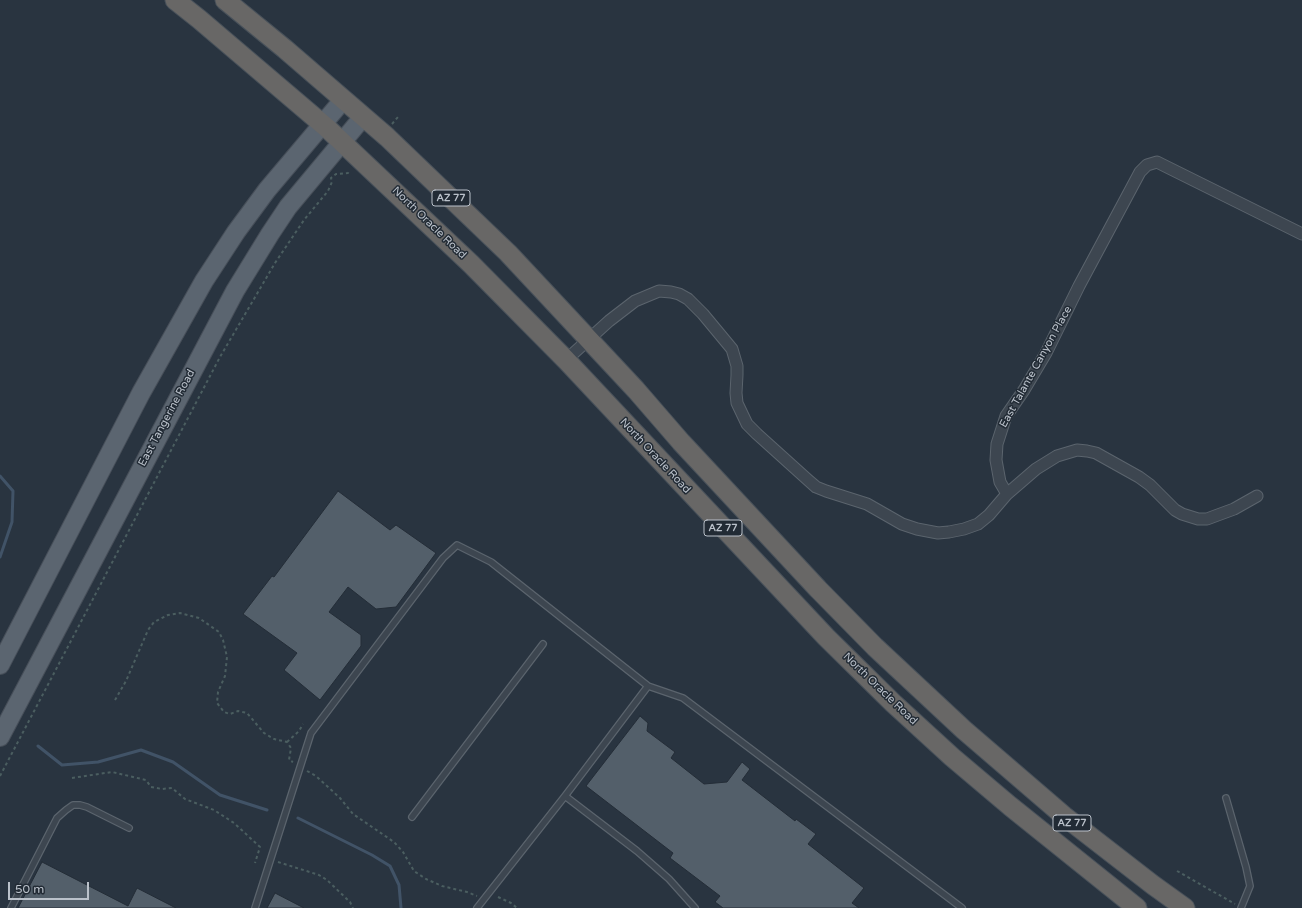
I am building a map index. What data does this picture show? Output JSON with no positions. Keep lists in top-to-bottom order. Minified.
{"streets":{"highway":["AZ 77","North Oracle Road"],"main road":["East Tangerine Road"],"street":["East Talante Canyon Place"]},"crossings":[["AZ 77","East Tangerine Road"],["North Oracle Road","East Tangerine Road"]],"scale_bar":"50 m"}
